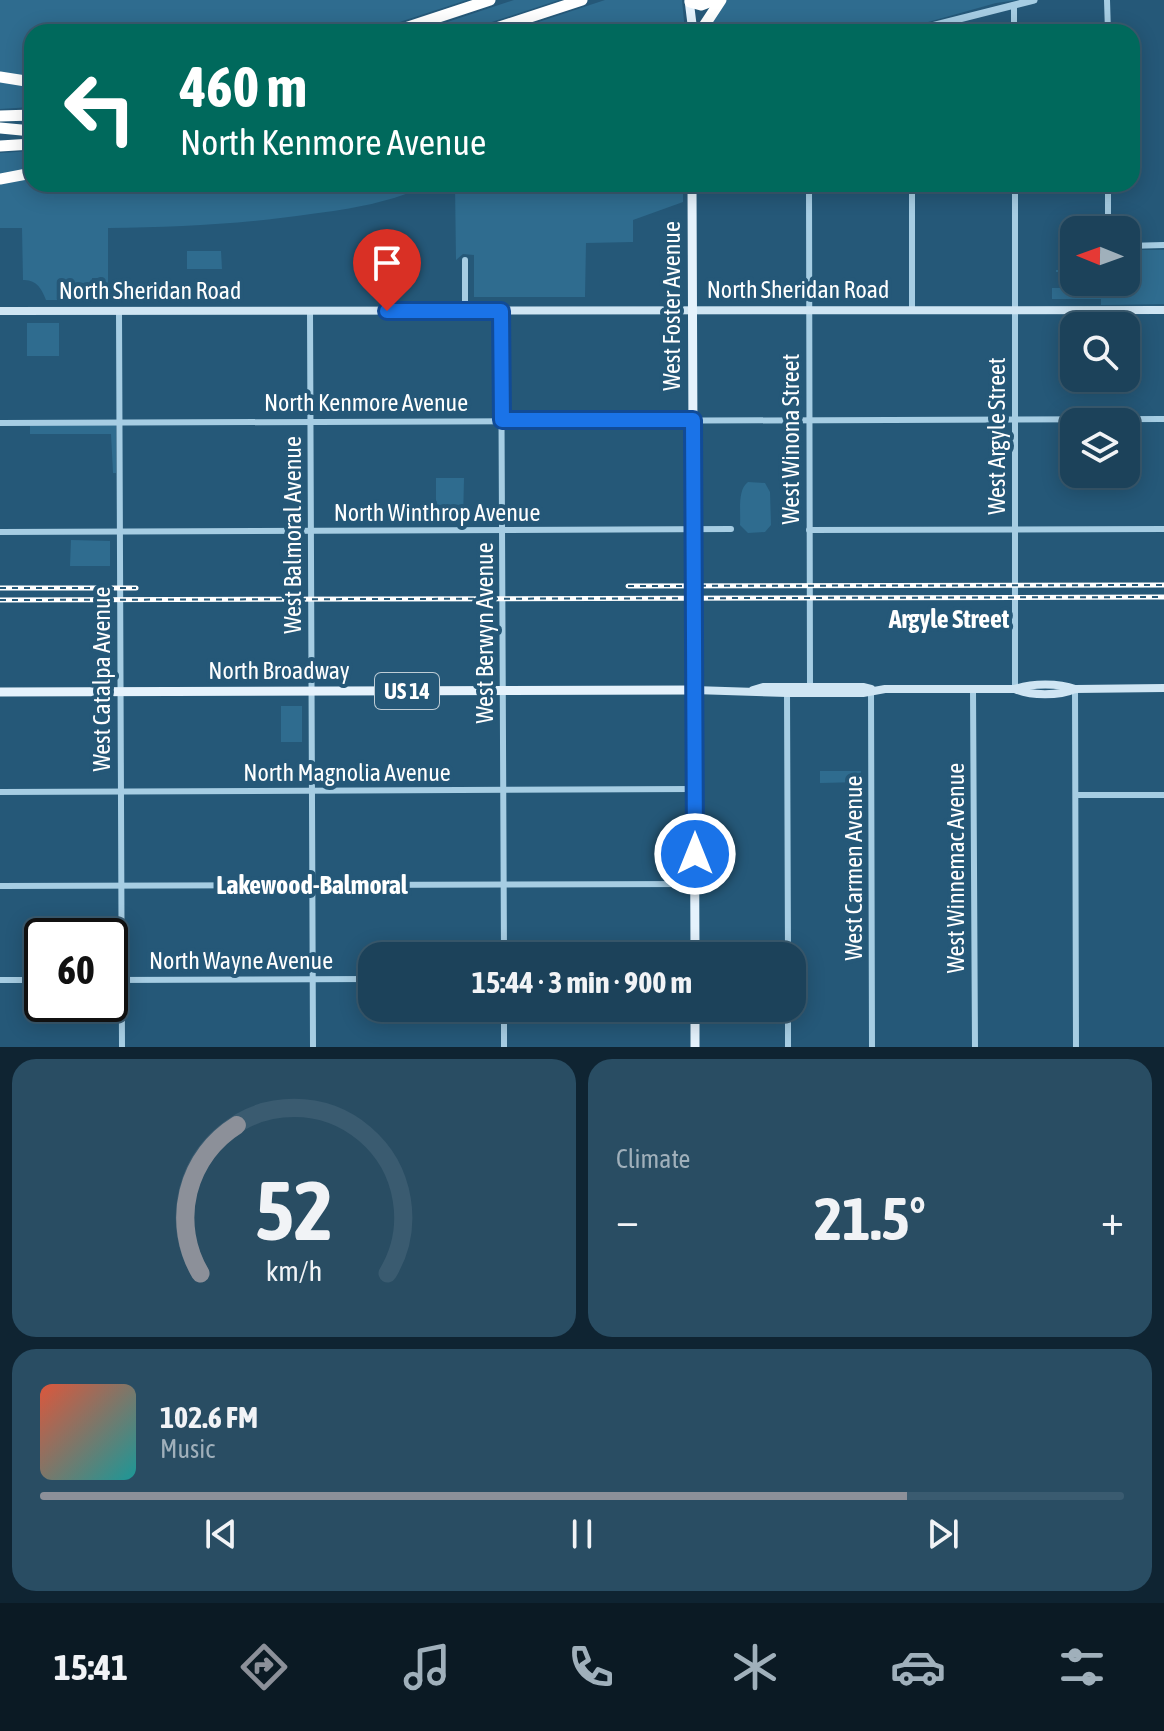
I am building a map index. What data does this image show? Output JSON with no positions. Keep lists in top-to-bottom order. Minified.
{"streets":{"main road":["North Sheridan Road","West Foster Avenue","North Broadway","US 14"],"street":["North Kenmore Avenue","West Argyle Street","West Winona Street","North Winthrop Avenue","West Balmoral Avenue","West Berwyn Avenue","West Catalpa Avenue","North Magnolia Avenue","West Carmen Avenue","West Winnemac Avenue","North Wayne Avenue"]},"crossings":[["North Sheridan Road","West Foster Avenue"],["North Sheridan Road","West Argyle Street"],["North Sheridan Road","West Winona Street"],["North Sheridan Road","West Balmoral Avenue"],["North Sheridan Road","West Berwyn Avenue"],["North Sheridan Road","West Catalpa Avenue"],["West Foster Avenue","North Kenmore Avenue"],["West Foster Avenue","North Winthrop Avenue"],["West Foster Avenue","North Broadway"],["West Foster Avenue","North Magnolia Avenue"],["North Kenmore Avenue","West Argyle Street"],["North Kenmore Avenue","West Winona Street"],["North Kenmore Avenue","West Balmoral Avenue"],["North Kenmore Avenue","West Berwyn Avenue"],["North Kenmore Avenue","West Catalpa Avenue"],["West Argyle Street","North Broadway"],["West Winona Street","North Broadway"],["North Winthrop Avenue","West Balmoral Avenue"],["North Winthrop Avenue","West Berwyn Avenue"],["North Winthrop Avenue","West Catalpa Avenue"],["West Balmoral Avenue","North Broadway"],["West Balmoral Avenue","North Magnolia Avenue"],["West Balmoral Avenue","North Wayne Avenue"],["West Berwyn Avenue","North Broadway"],["West Berwyn Avenue","North Magnolia Avenue"],["North Broadway","West Catalpa Avenue"],["North Broadway","West Carmen Avenue"],["North Broadway","West Winnemac Avenue"],["West Catalpa Avenue","North Magnolia Avenue"]],"districts":["Argyle Street","Lakewood-Balmoral"],"north":"left","page":{"turn":["460 m","North Kenmore Avenue"],"limit":"60","trip":"15:44 · 3 min · 900 m","tile":"Climate","heat":["−","21.5°","+"],"song":["102.6 FM","Music"],"tabs":"15:41","gauge":["52","km/h"]}}
